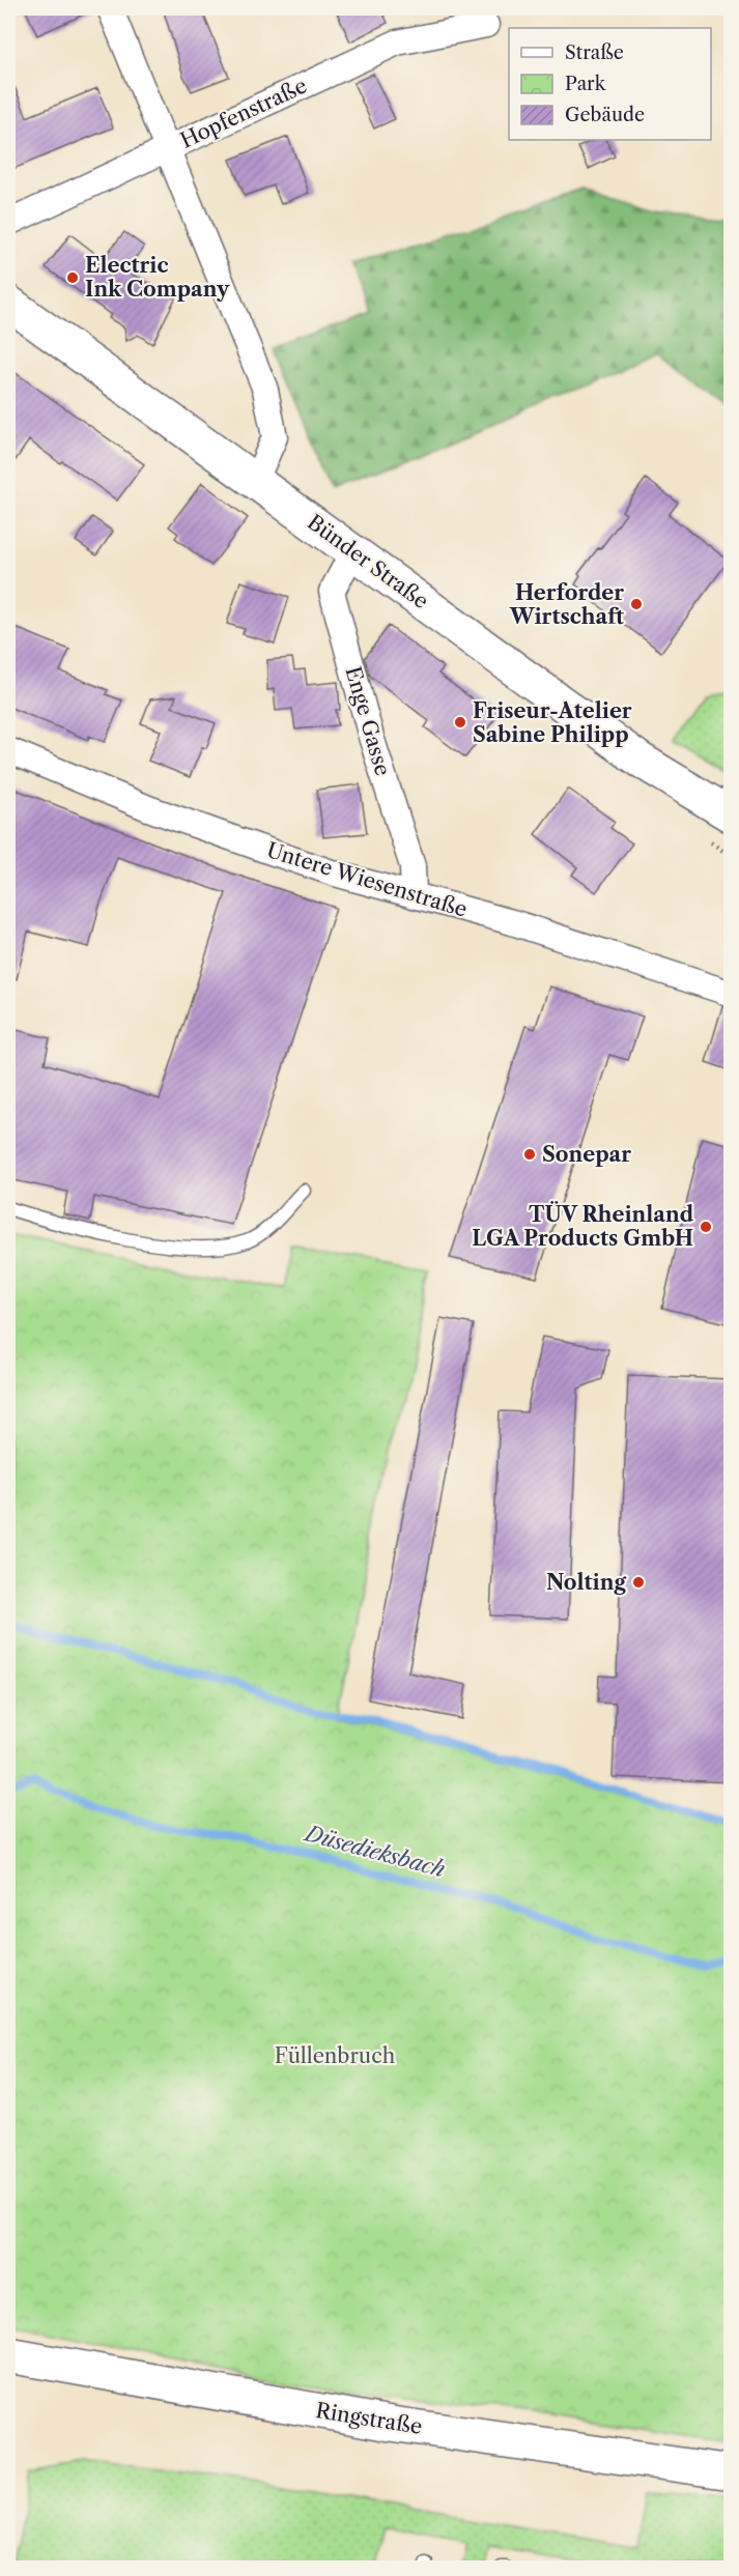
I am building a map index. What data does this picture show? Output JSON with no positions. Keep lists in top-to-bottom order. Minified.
{"streets":{"main road":["Bünder Straße","Ringstraße"],"street":["Hopfenstraße","Enge Gasse","Untere Wiesenstraße"]},"crossings":[["Bünder Straße","Enge Gasse"],["Enge Gasse","Untere Wiesenstraße"]],"water":["Düsedieksbach"],"parks":["Füllenbruch"],"places":["Electric Ink Company","Herforder Wirtschaft","Friseur-Atelier Sabine Philipp","Sonepar","TÜV Rheinland LGA Products GmbH","Nolting"],"legend":["Straße","Park","Gebäude"]}
